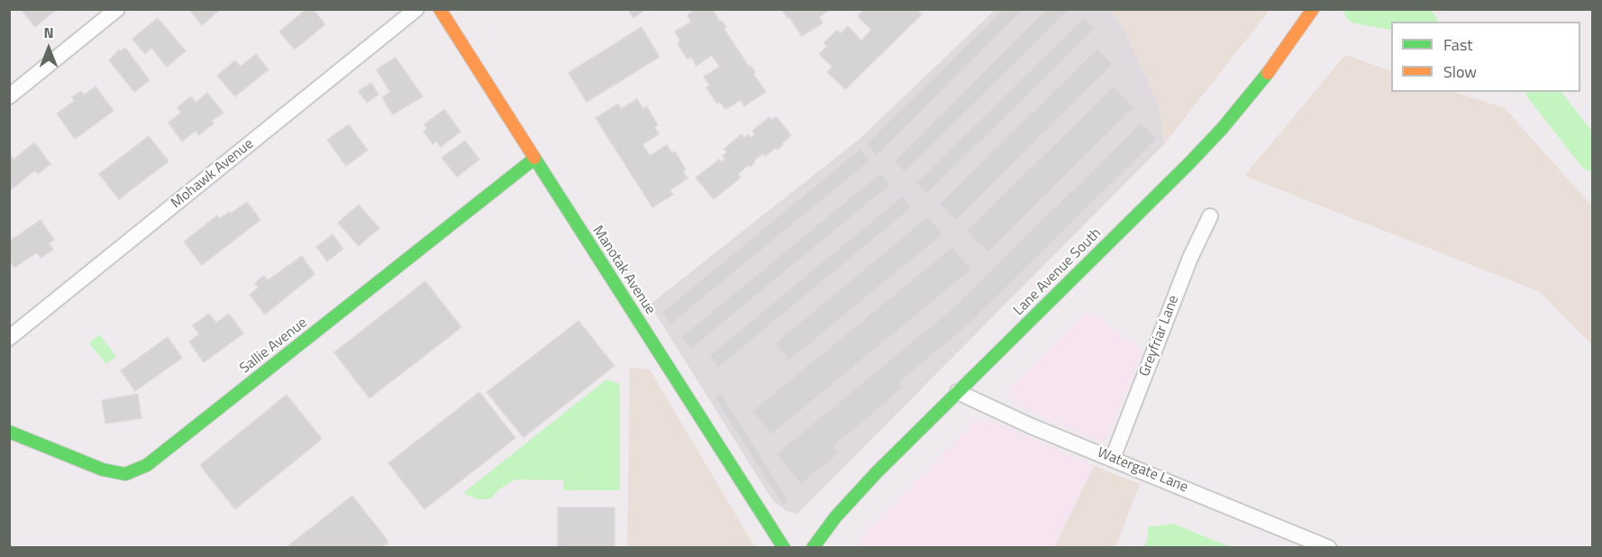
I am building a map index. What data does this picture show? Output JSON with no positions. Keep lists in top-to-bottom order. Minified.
{"streets":{"street":["Mohawk Avenue","Manotak Avenue","Lane Avenue South","Greyfriar Lane","Sallie Avenue","Watergate Lane"]},"crossings":[["Manotak Avenue","Sallie Avenue"],["Lane Avenue South","Watergate Lane"],["Greyfriar Lane","Watergate Lane"]],"legend":["Fast","Slow"],"north":"top"}
